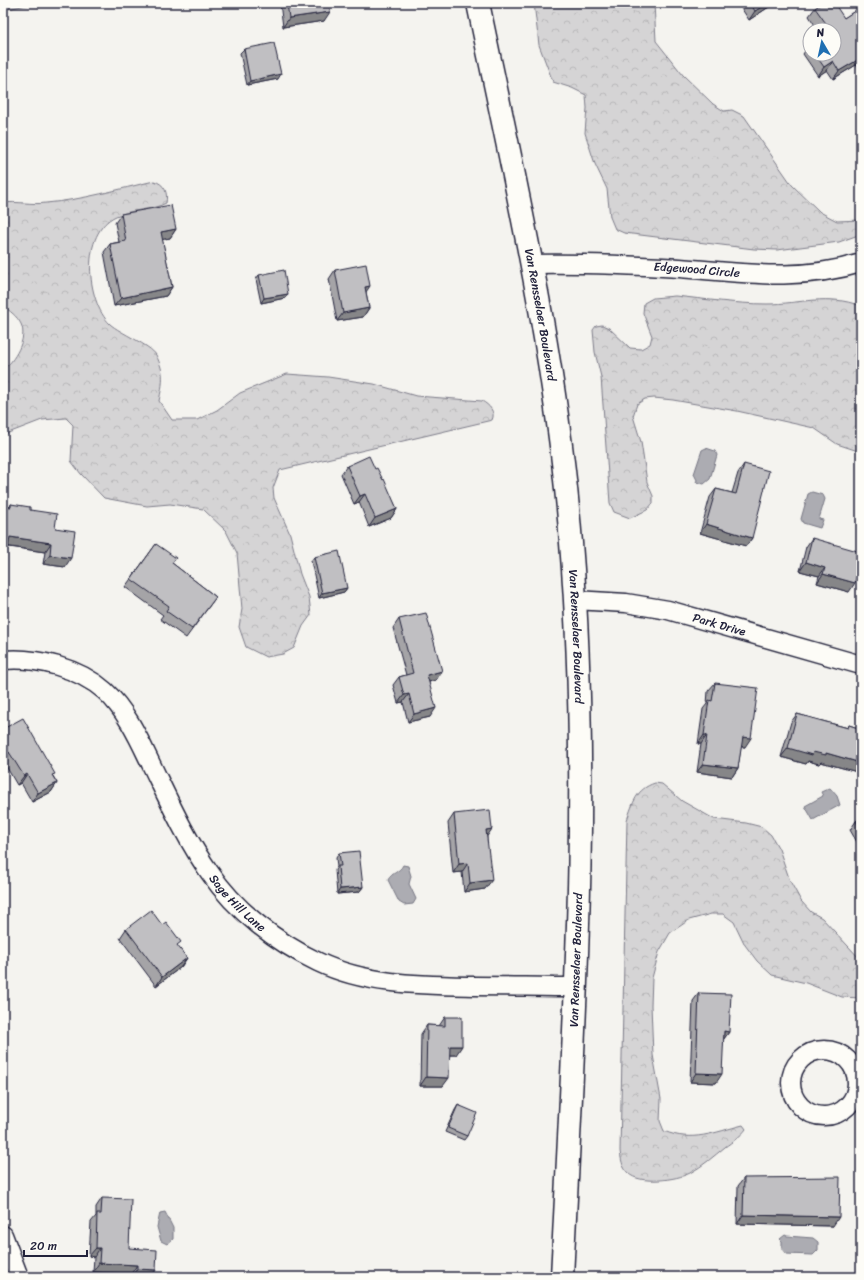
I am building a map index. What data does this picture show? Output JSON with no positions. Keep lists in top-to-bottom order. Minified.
{"streets":{"main road":["Van Rensselaer Boulevard"],"street":["Edgewood Circle","Park Drive","Sage Hill Lane"]},"crossings":[["Edgewood Circle","Van Rensselaer Boulevard"],["Van Rensselaer Boulevard","Park Drive"],["Van Rensselaer Boulevard","Sage Hill Lane"]],"scale_bar":"20 m","north":"top"}
